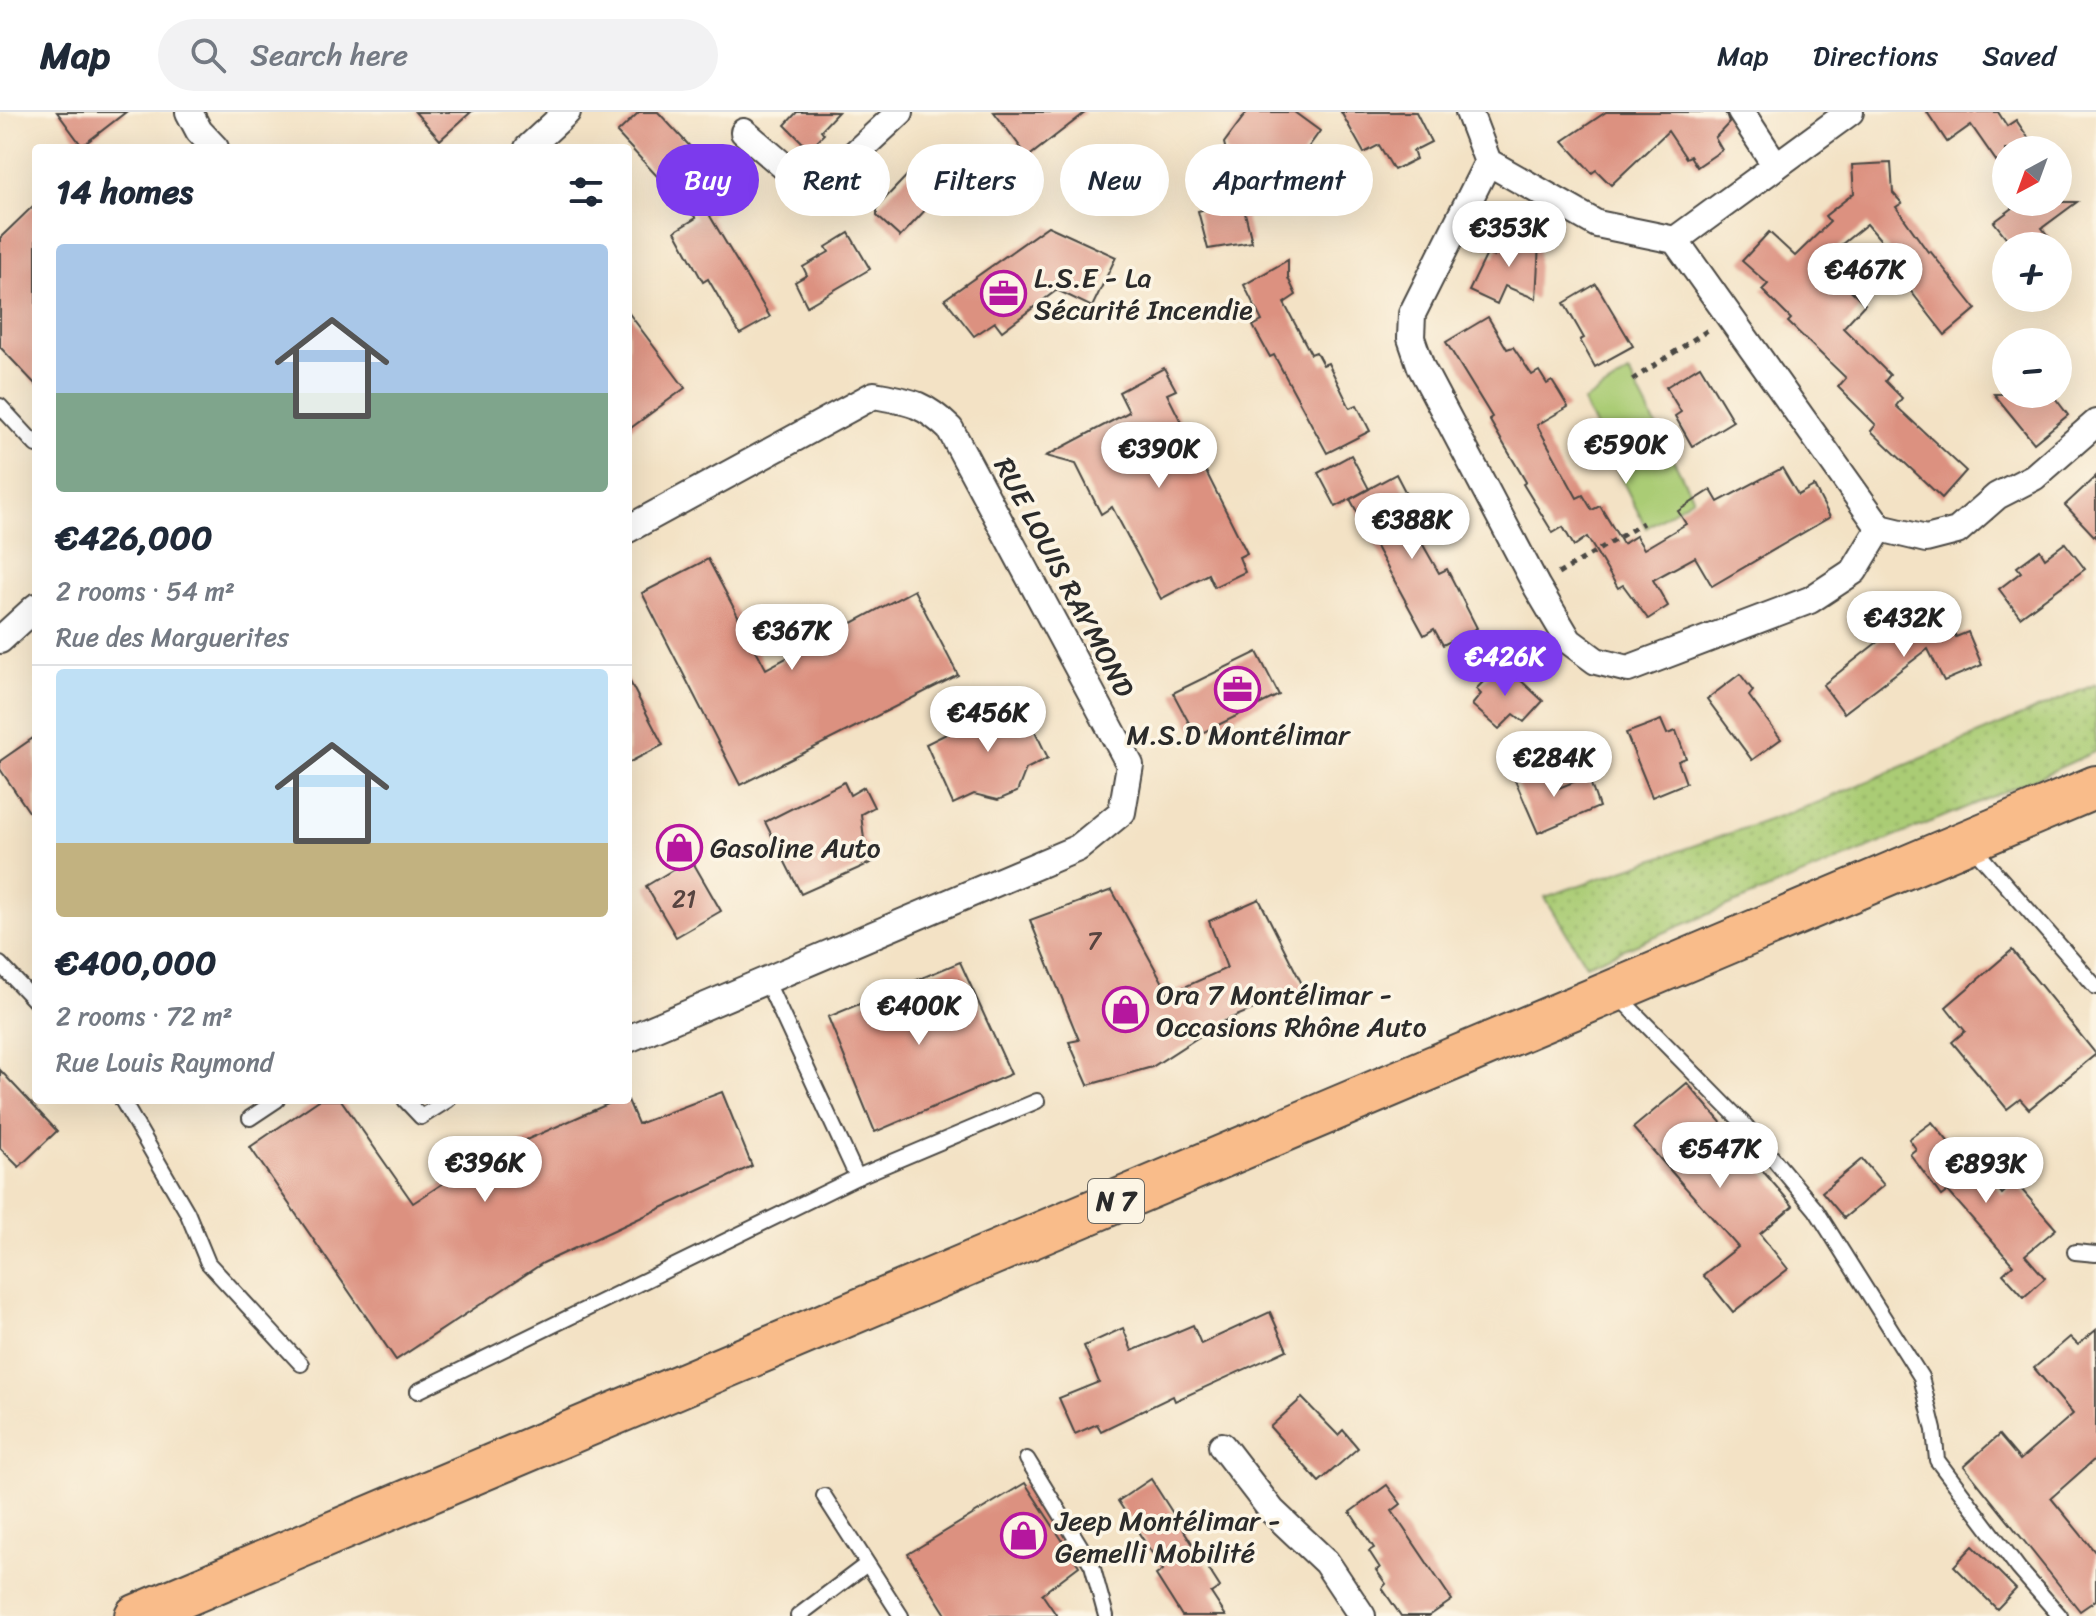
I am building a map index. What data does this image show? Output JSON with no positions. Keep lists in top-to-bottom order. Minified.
{"streets":{"main road":["N 7"],"street":["RUE LOUIS RAYMOND"]},"places":{"office":["L.S.E - La Sécurité Incendie","M.S.D Montélimar"],"shop":["Gasoline Auto","Ora 7 Montélimar - Occasions Rhône Auto","Jeep Montélimar - Gemelli Mobilité"]},"house_numbers":["21","7"],"north":"bottom left","page":{"header":"Map","search":"Search here","nav":["Map","Directions","Saved"],"map_buttons":["+","−"],"chip":["Buy","Rent","Filters","New","Apartment"],"heading":"14 homes","price":["€353K","€467K","€590K","€390K","€388K","€432K","€367K","€426K","€456K","€284K","€400K","€547K","€396K","€893K"],"list":[{"name":"€426,000","note":"2 rooms · 54 m² · Rue des Marguerites"},{"name":"€400,000","note":"2 rooms · 72 m² · Rue Louis Raymond"}]}}
